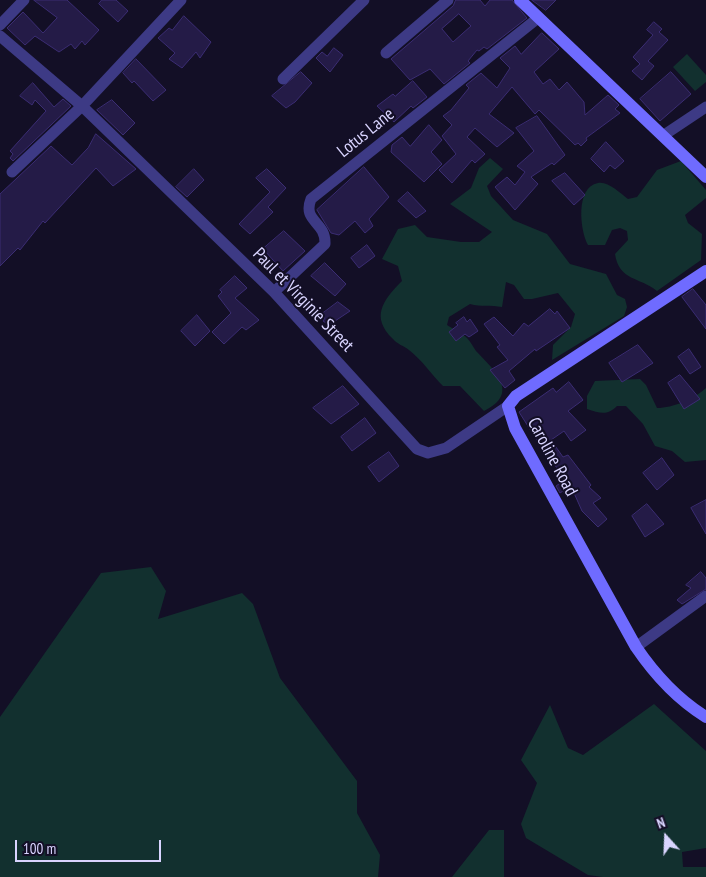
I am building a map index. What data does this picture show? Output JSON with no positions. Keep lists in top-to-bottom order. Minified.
{"streets":{"main road":["Caroline Road"],"street":["Lotus Lane","Paul et Virginie Street"]},"crossings":[["Lotus Lane","Paul et Virginie Street"],["Paul et Virginie Street","Caroline Road"]],"scale_bar":"100 m","north":"top"}
